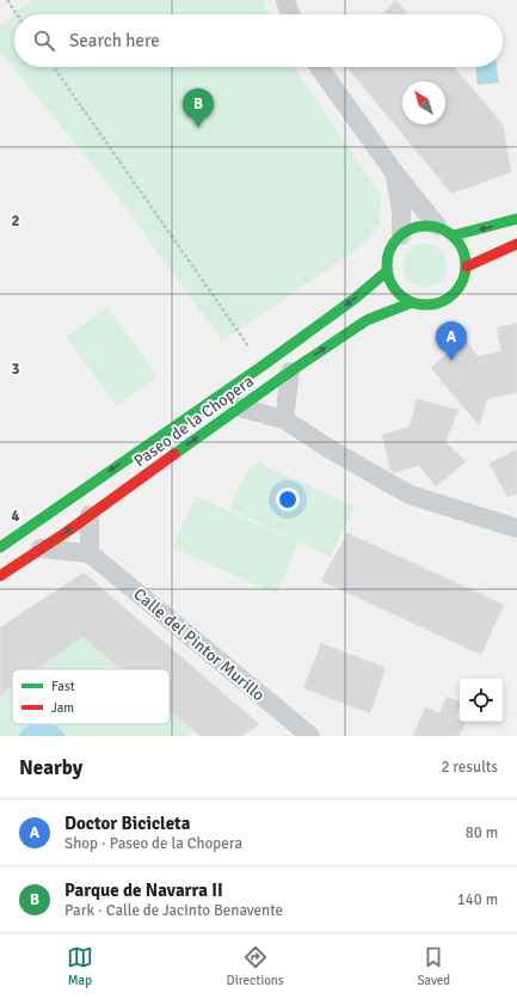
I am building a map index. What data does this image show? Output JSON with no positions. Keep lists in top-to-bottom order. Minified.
{"streets":{"main road":["Paseo de la Chopera"],"street":["Calle del Pintor Murillo"]},"legend":["Fast","Jam"],"north":"top left","page":{"search":"Search here","pins":["B","A"],"heading":["Nearby","2 results"],"list":[{"mark":"A","name":"Doctor Bicicleta","note":"Shop · Paseo de la Chopera","value":"80 m"},{"mark":"B","name":"Parque de Navarra II","note":"Park · Calle de Jacinto Benavente","value":"140 m"}],"nav":["Map","Directions","Saved"]},"grid":{"rows":["2","3","4"]}}
